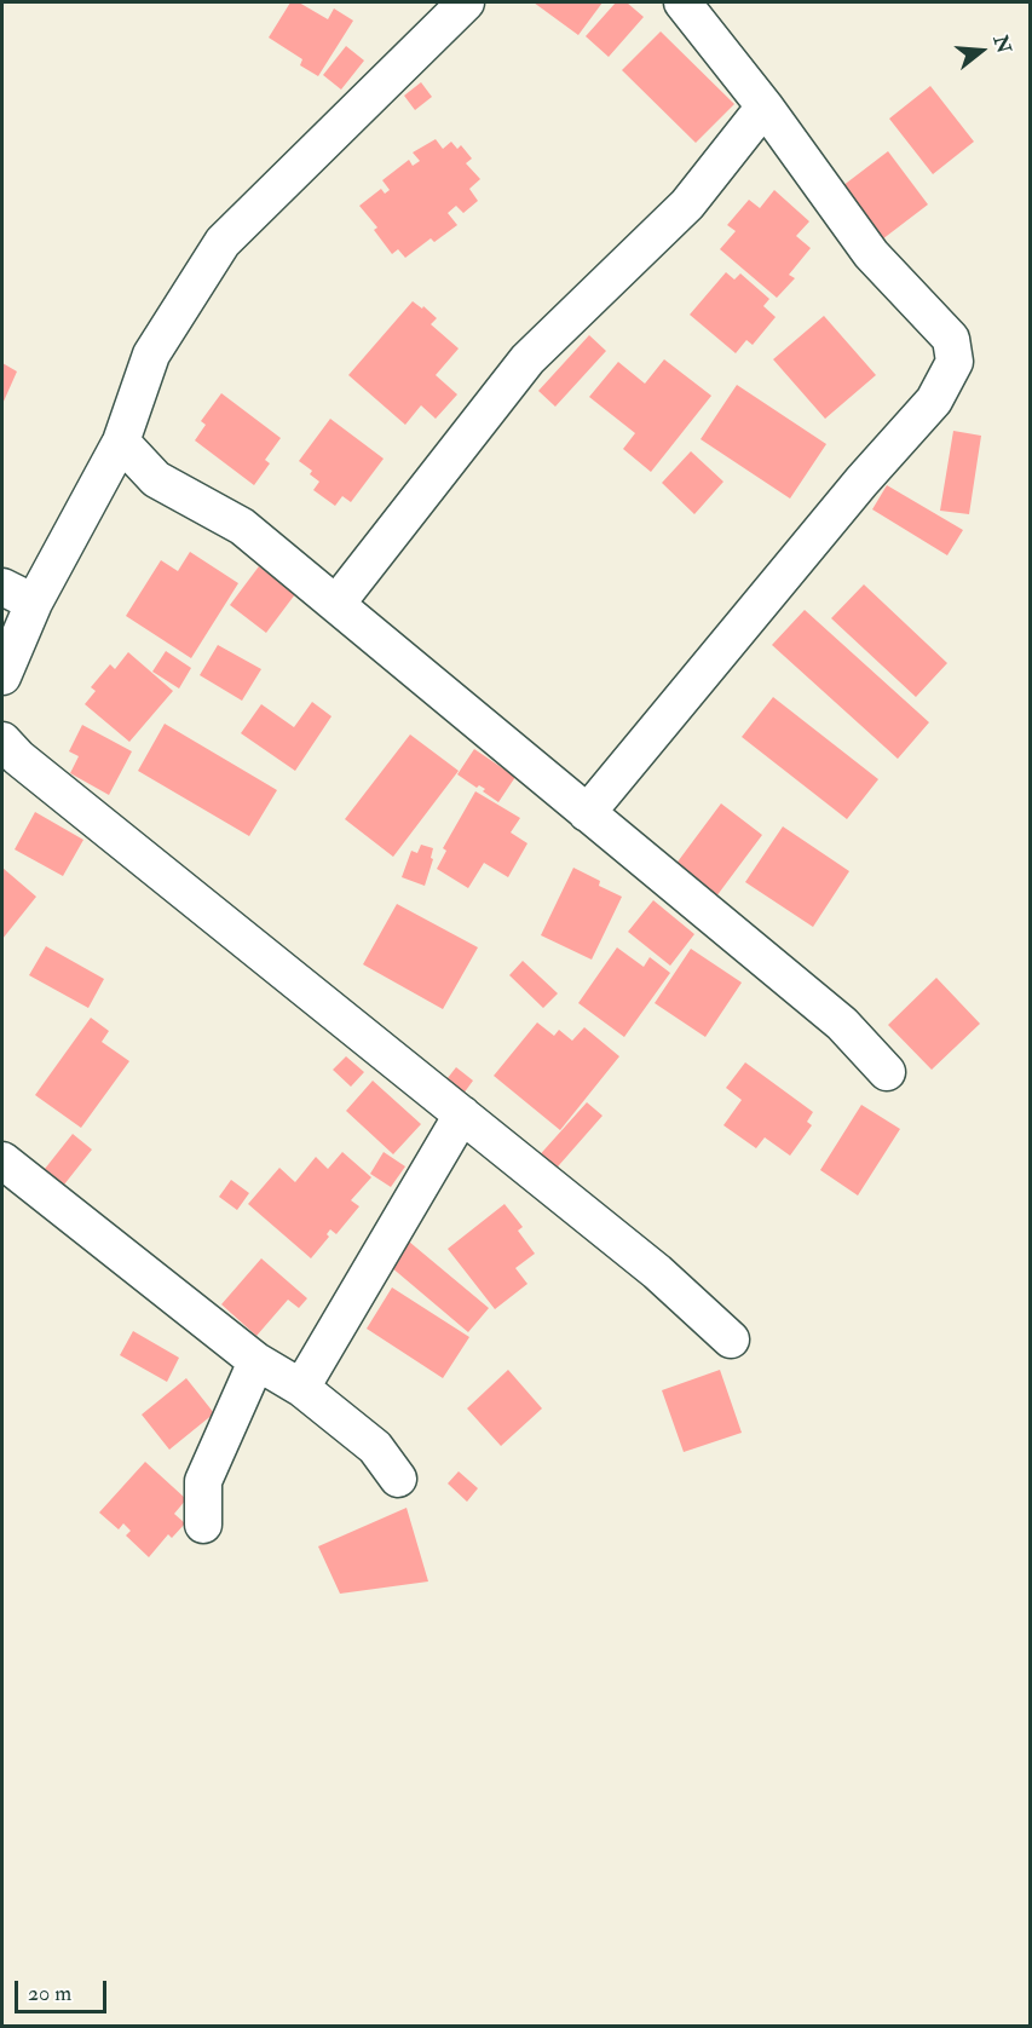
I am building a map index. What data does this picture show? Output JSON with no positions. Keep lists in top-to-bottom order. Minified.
{"scale_bar":"20 m","north":"right"}
